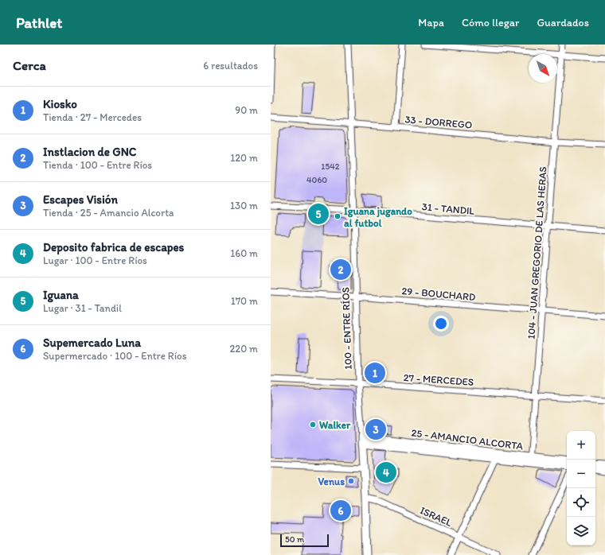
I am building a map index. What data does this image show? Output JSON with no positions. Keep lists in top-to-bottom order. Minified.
{"streets":{"main road":["100 - ENTRE RÍOS","25 - AMANCIO ALCORTA"],"street":["33 - DORREGO","31 - TANDIL","104 - JUAN GREGORIO DE LAS HERAS","29 - BOUCHARD","27 - MERCEDES","ISRAEL"]},"crossings":[["33 - DORREGO","104 - JUAN GREGORIO DE LAS HERAS"],["33 - DORREGO","100 - ENTRE RÍOS"],["31 - TANDIL","104 - JUAN GREGORIO DE LAS HERAS"],["31 - TANDIL","100 - ENTRE RÍOS"],["104 - JUAN GREGORIO DE LAS HERAS","29 - BOUCHARD"],["104 - JUAN GREGORIO DE LAS HERAS","27 - MERCEDES"],["104 - JUAN GREGORIO DE LAS HERAS","25 - AMANCIO ALCORTA"],["29 - BOUCHARD","100 - ENTRE RÍOS"],["100 - ENTRE RÍOS","27 - MERCEDES"],["100 - ENTRE RÍOS","ISRAEL"]],"places":["Iguana jugando al futbol","Walker","Venus"],"house_numbers":["1542","4060"],"scale_bar":"50 m","north":"bottom right","page":{"header":"Pathlet","nav":["Mapa","Cómo llegar","Guardados"],"heading":["Cerca","6 resultados"],"list":[{"mark":"1","name":"Kiosko","note":"Tienda · 27 - Mercedes","value":"90 m"},{"mark":"2","name":"Instlacion de GNC","note":"Tienda · 100 - Entre Ríos","value":"120 m"},{"mark":"3","name":"Escapes Visión","note":"Tienda · 25 - Amancio Alcorta","value":"130 m"},{"mark":"4","name":"Deposito fabrica de escapes","note":"Lugar · 100 - Entre Ríos","value":"160 m"},{"mark":"5","name":"Iguana","note":"Lugar · 31 - Tandil","value":"170 m"},{"mark":"6","name":"Supemercado Luna","note":"Supermercado · 100 - Entre Ríos","value":"220 m"}],"pins":["5","2","1","3","4","6"],"map_buttons":["+","−"],"scale":"50 m"}}
